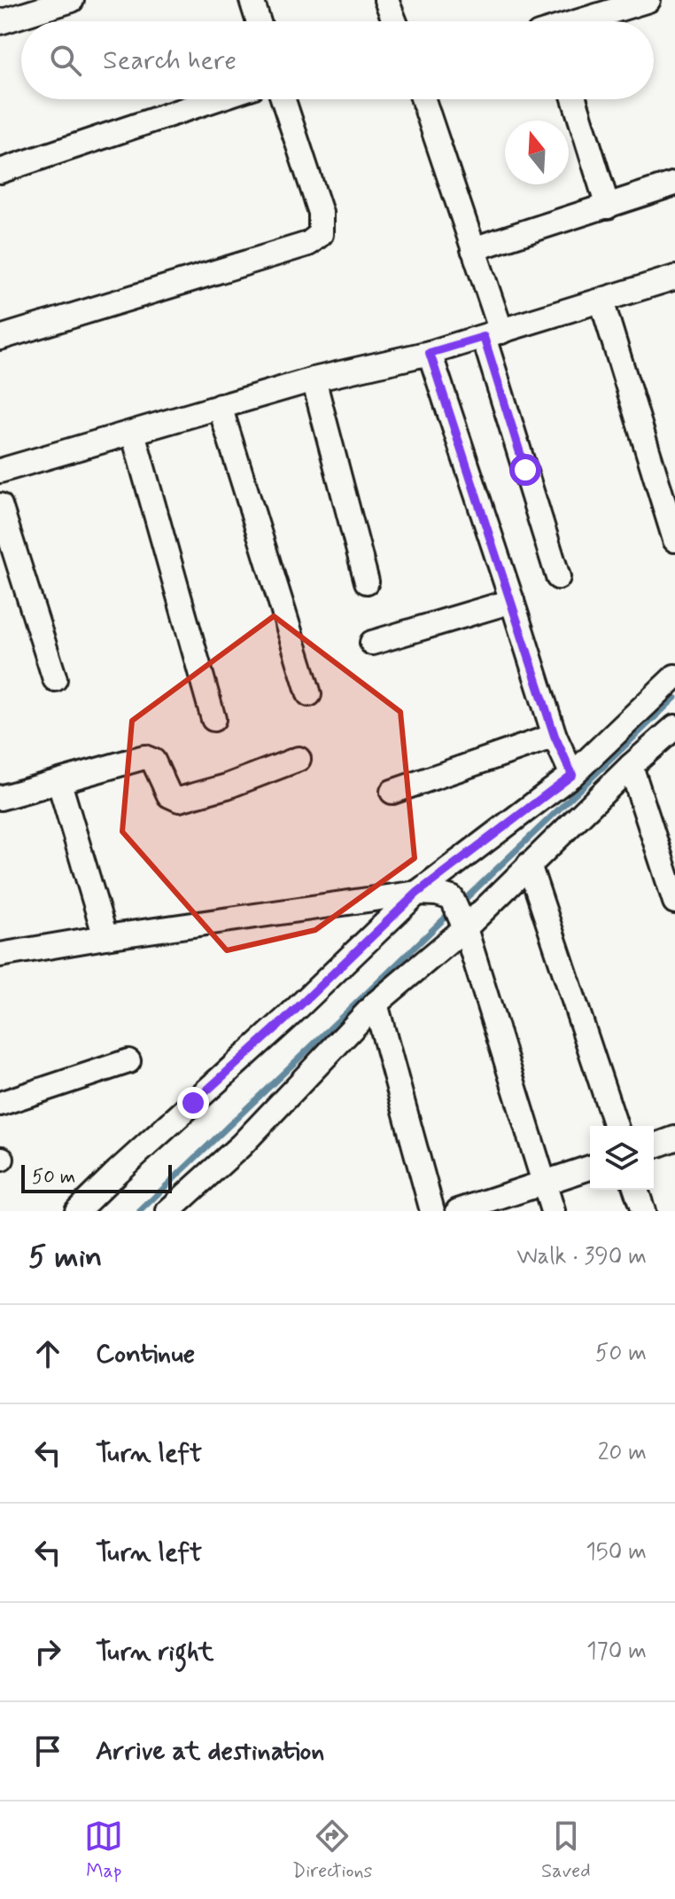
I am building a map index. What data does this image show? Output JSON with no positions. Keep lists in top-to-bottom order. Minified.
{"scale_bar":"50 m","north":"top","page":{"search":"Search here","scale":"50 m","heading":["5 min","Walk · 390 m"],"list":[["Continue","50 m"],["Turn left","20 m"],["Turn left","150 m"],["Turn right","170 m"],"Arrive at destination"],"nav":["Map","Directions","Saved"]}}
